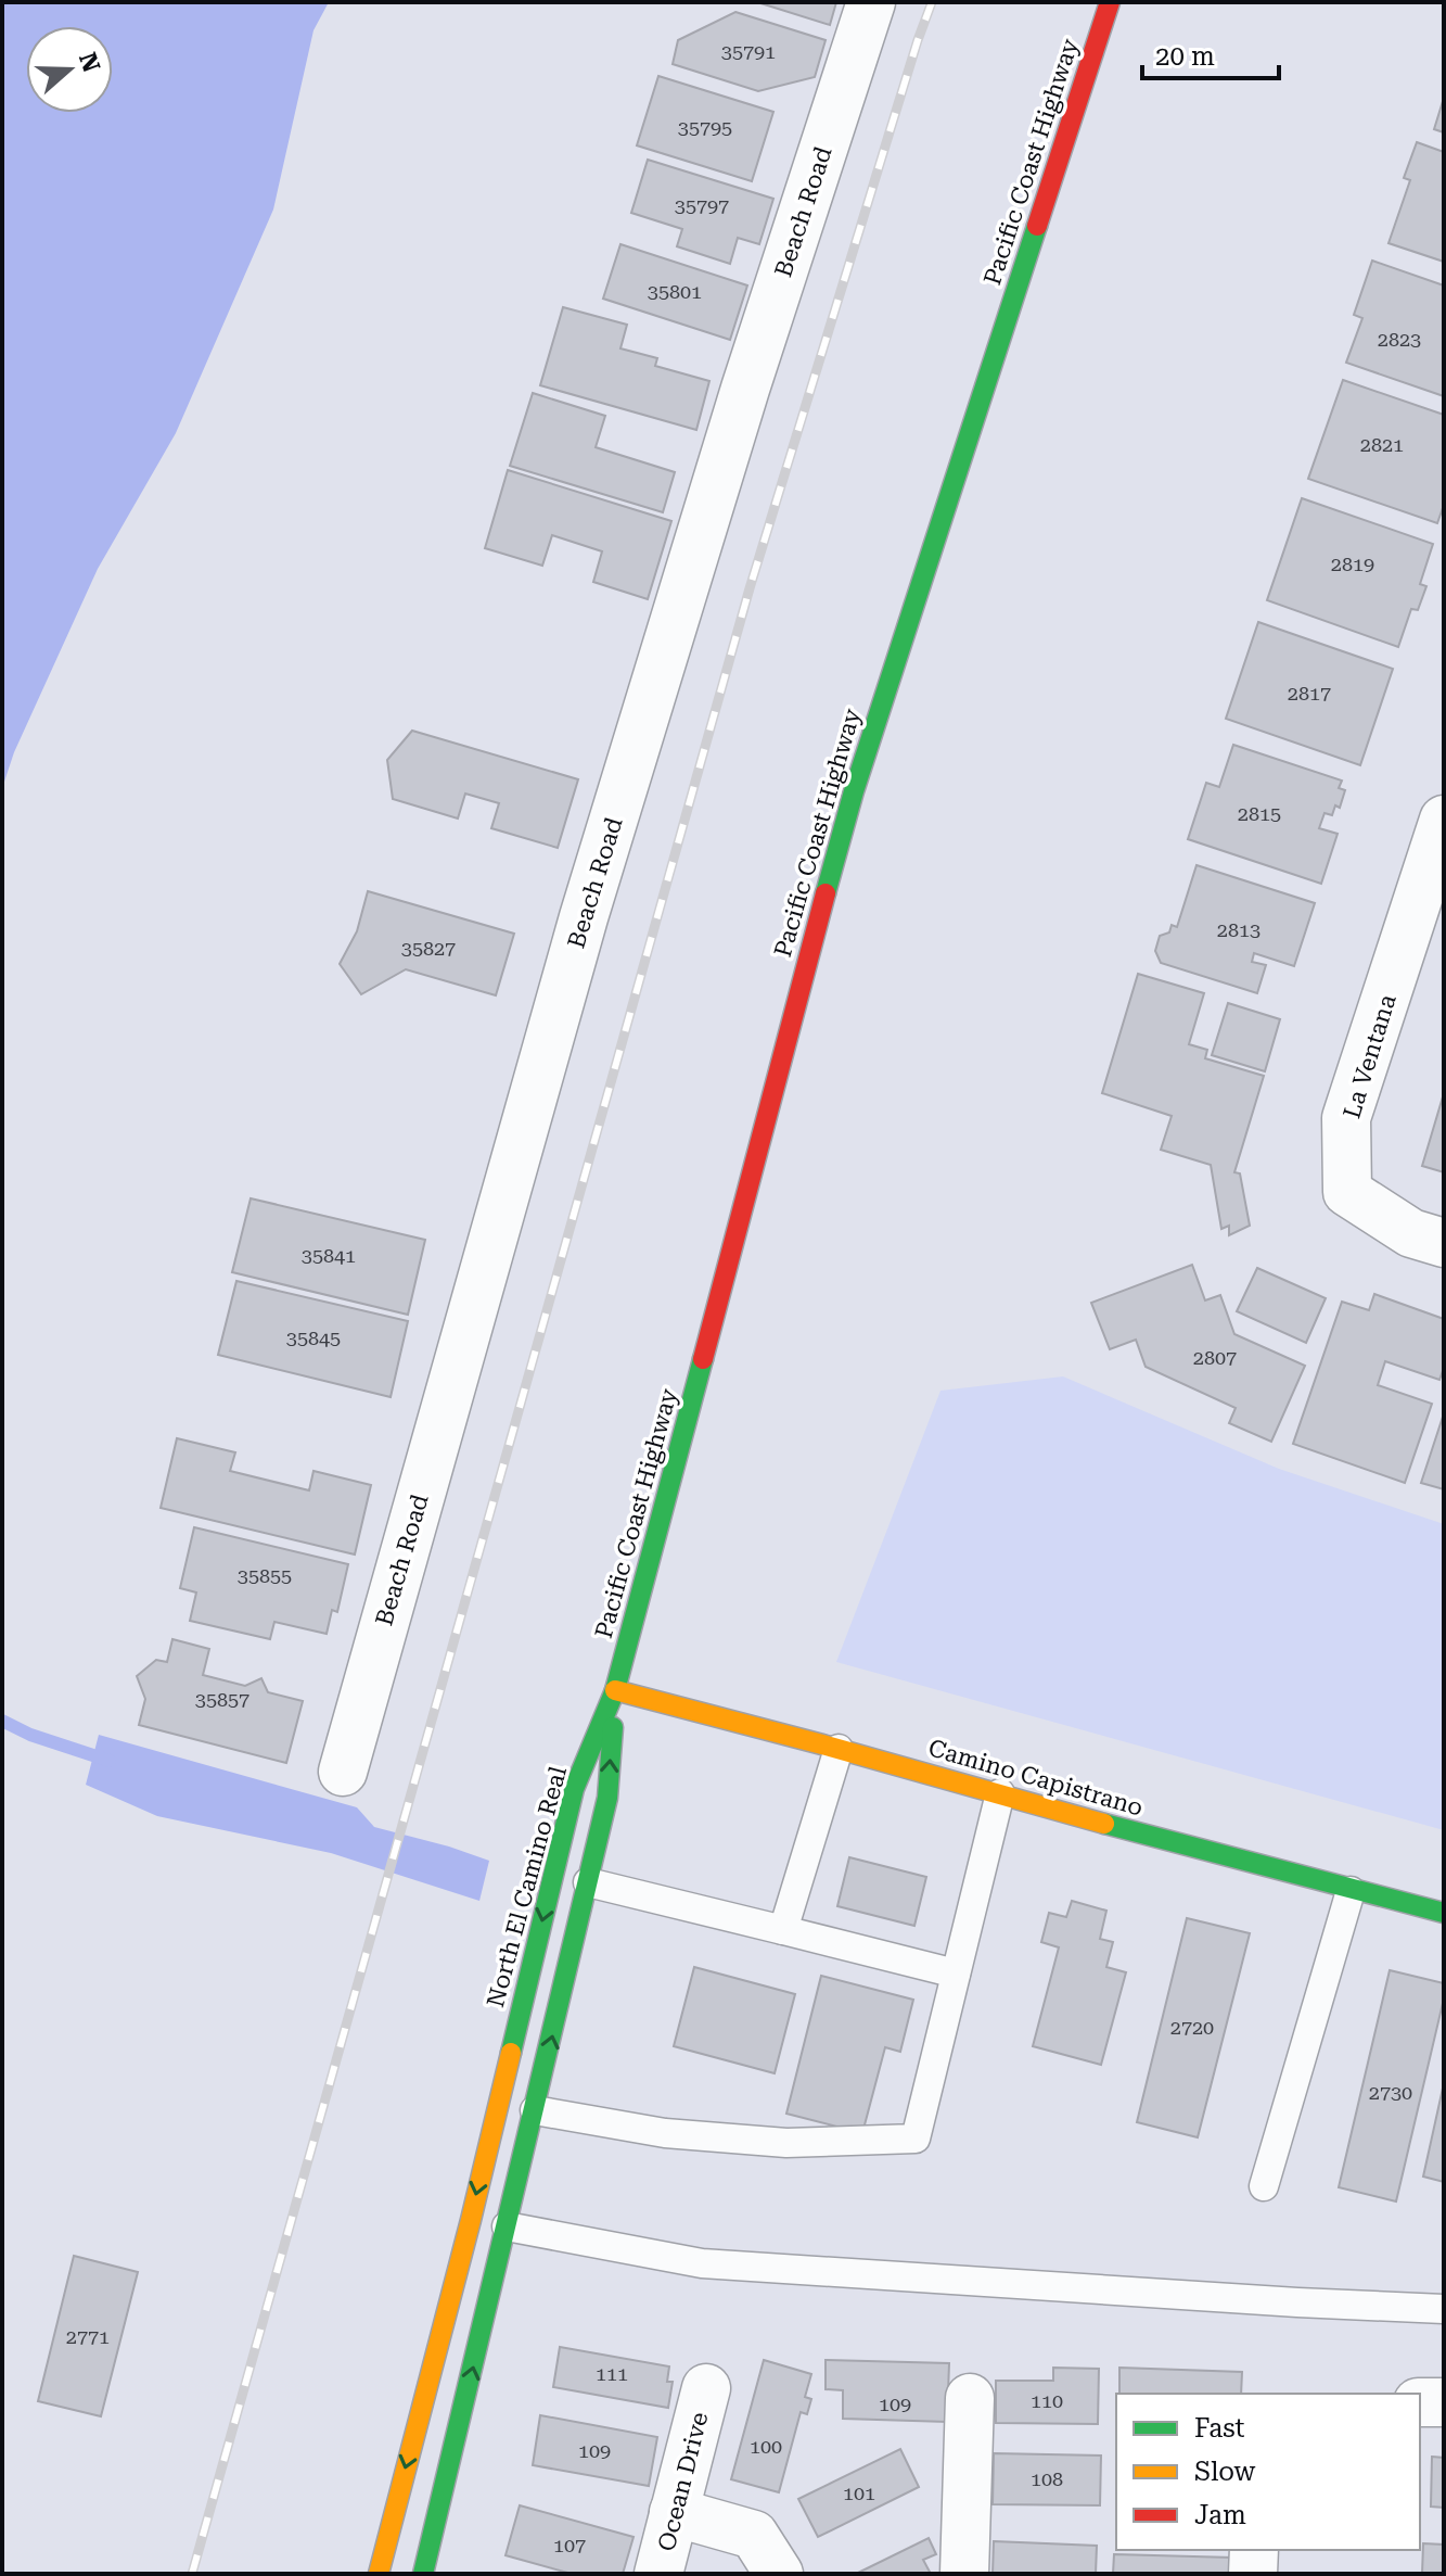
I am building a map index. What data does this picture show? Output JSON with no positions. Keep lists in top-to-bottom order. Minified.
{"streets":{"main road":["Pacific Coast Highway","Camino Capistrano","North El Camino Real"],"street":["Beach Road","La Ventana","Ocean Drive"]},"crossings":[["Pacific Coast Highway","Camino Capistrano"],["Pacific Coast Highway","North El Camino Real"],["Camino Capistrano","North El Camino Real"]],"house_numbers":["35791","35795","35797","35801","2823","2821","2819","2817","2815","2813","35827","35841","35845","2807","35855","35857","2720","2730","2771","111","110","109","100","109","108","101","107"],"legend":["Fast","Slow","Jam"],"scale_bar":"20 m","north":"right"}
